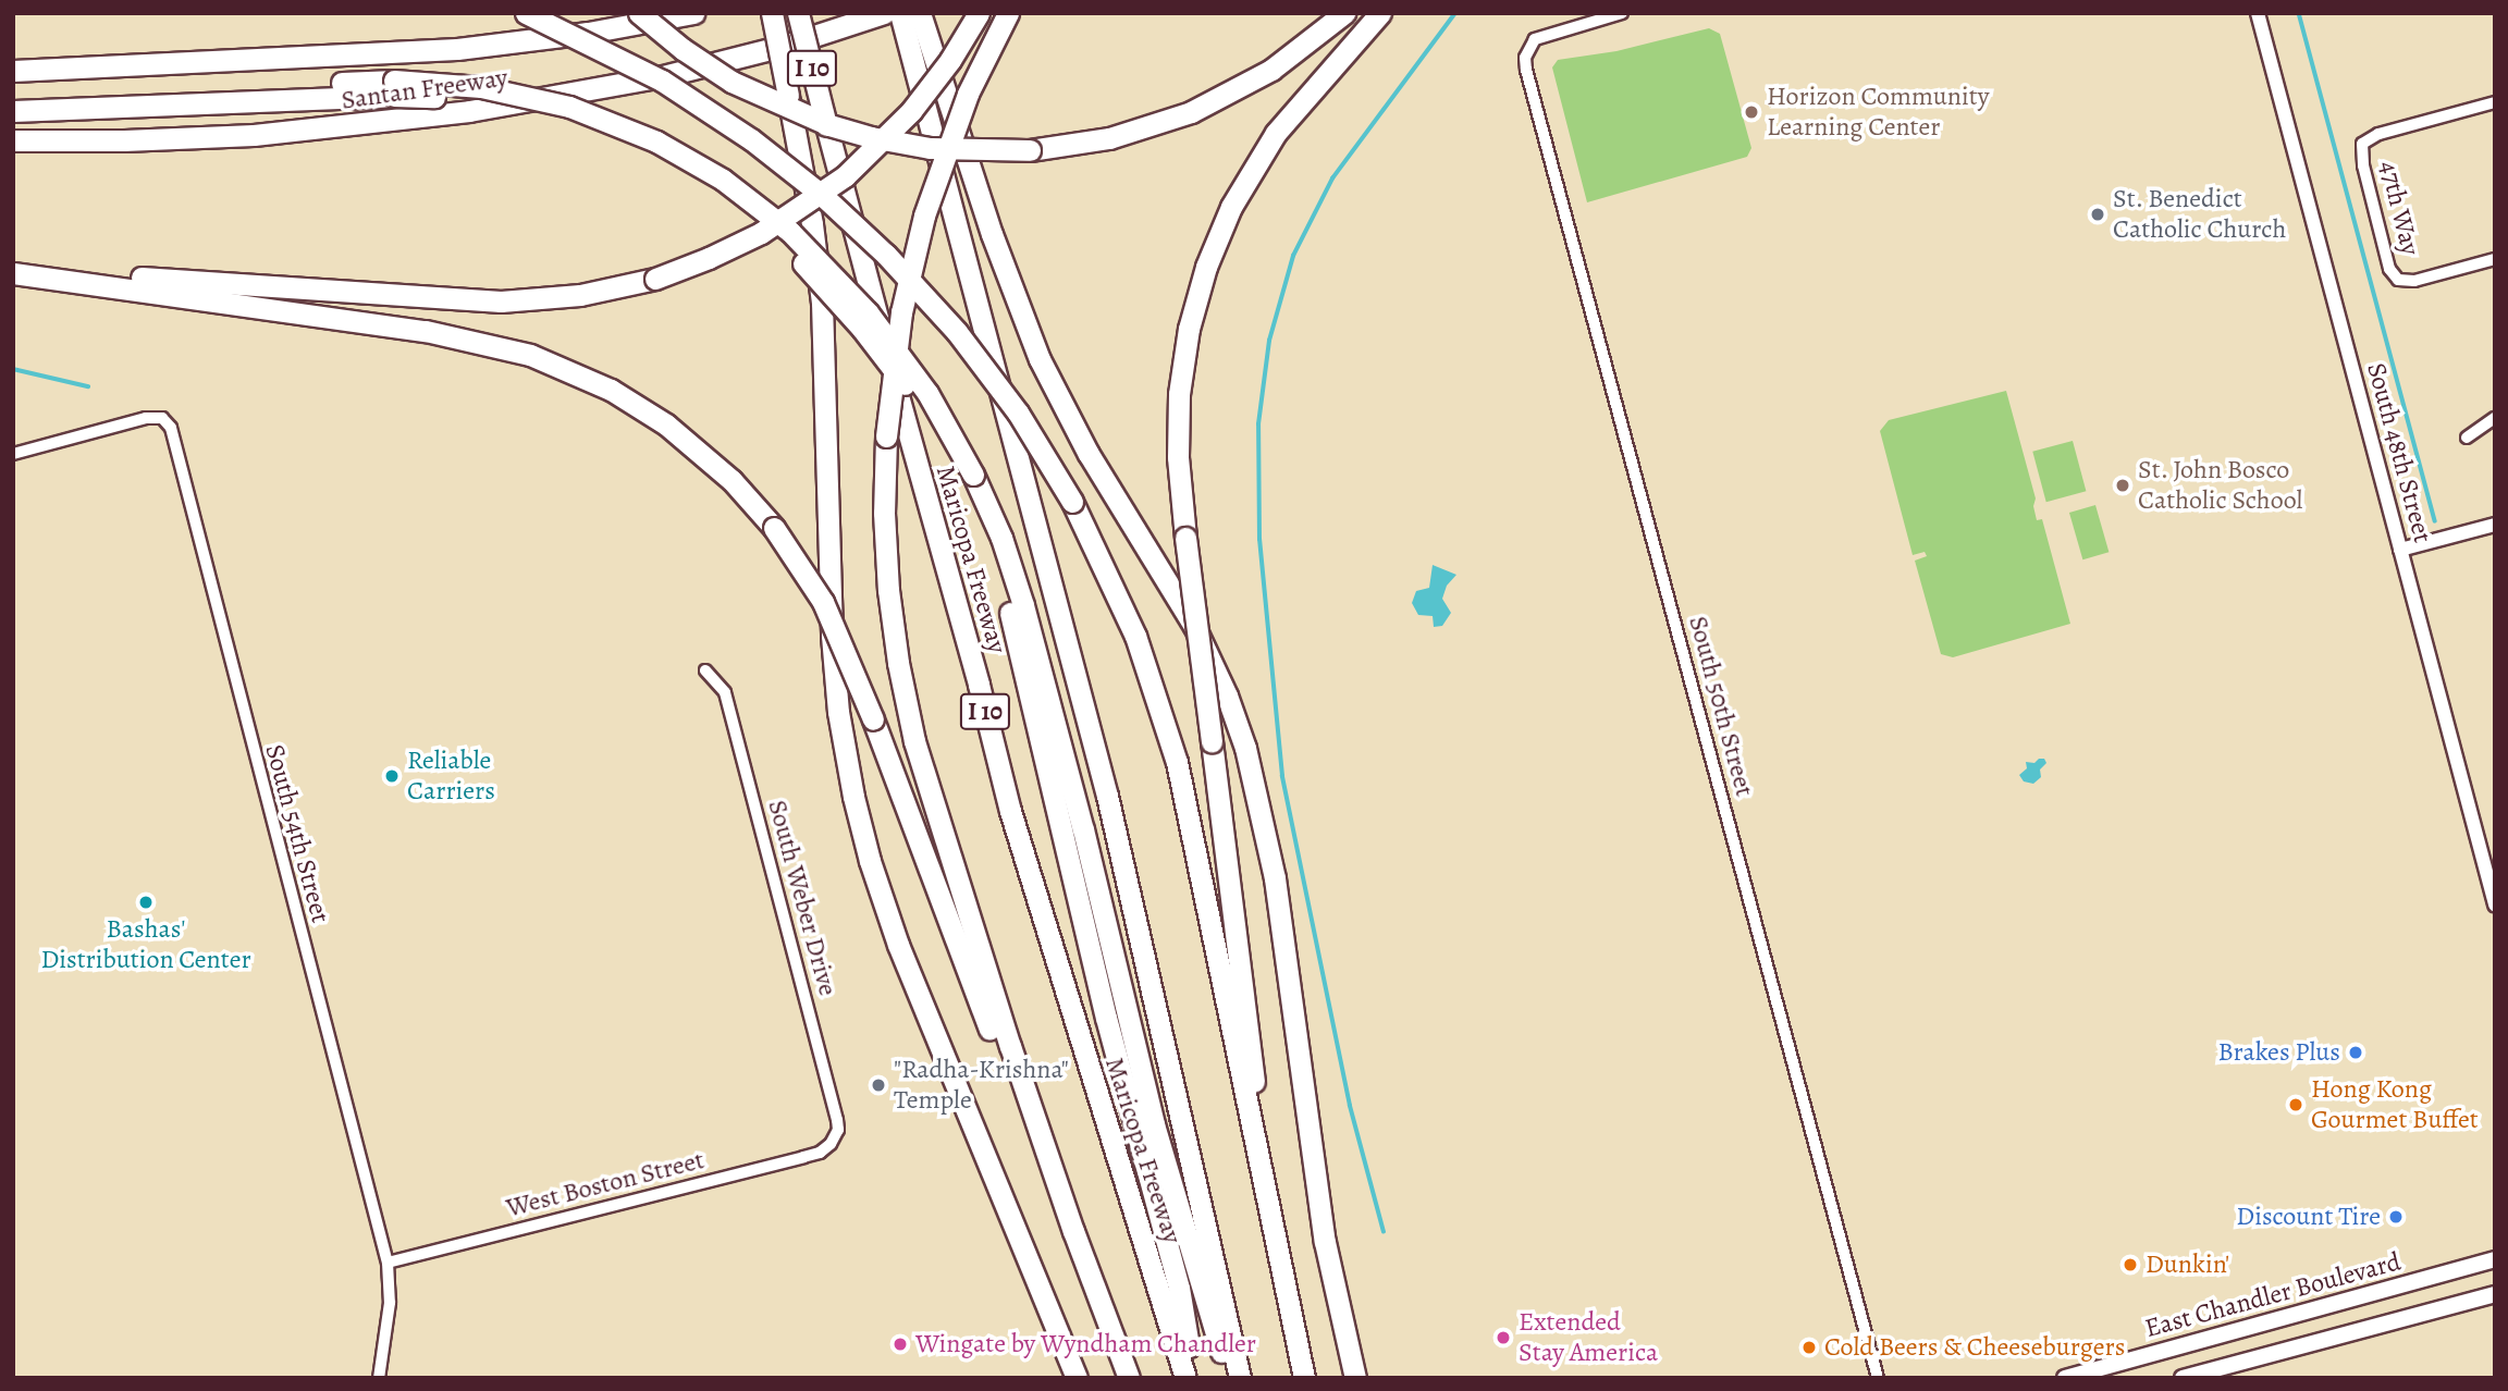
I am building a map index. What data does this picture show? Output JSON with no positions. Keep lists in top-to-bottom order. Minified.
{"streets":{"highway":["I 10","Santan Freeway","Maricopa Freeway"],"main road":["East Chandler Boulevard"],"street":["47th Way","South 48th Street","South 50th Street","South 54th Street","South Weber Drive","West Boston Street"]},"crossings":[["South 54th Street","West Boston Street"],["South Weber Drive","West Boston Street"]],"places":["Horizon Community Learning Center","St. Benedict Catholic Church","St. John Bosco Catholic School","Reliable Carriers","Bashas' Distribution Center","Brakes Plus","\"Radha-Krishna\" Temple","Hong Kong Gourmet Buffet","Discount Tire","Dunkin'","Extended Stay America","Wingate by Wyndham Chandler","Cold Beers & Cheeseburgers"]}
